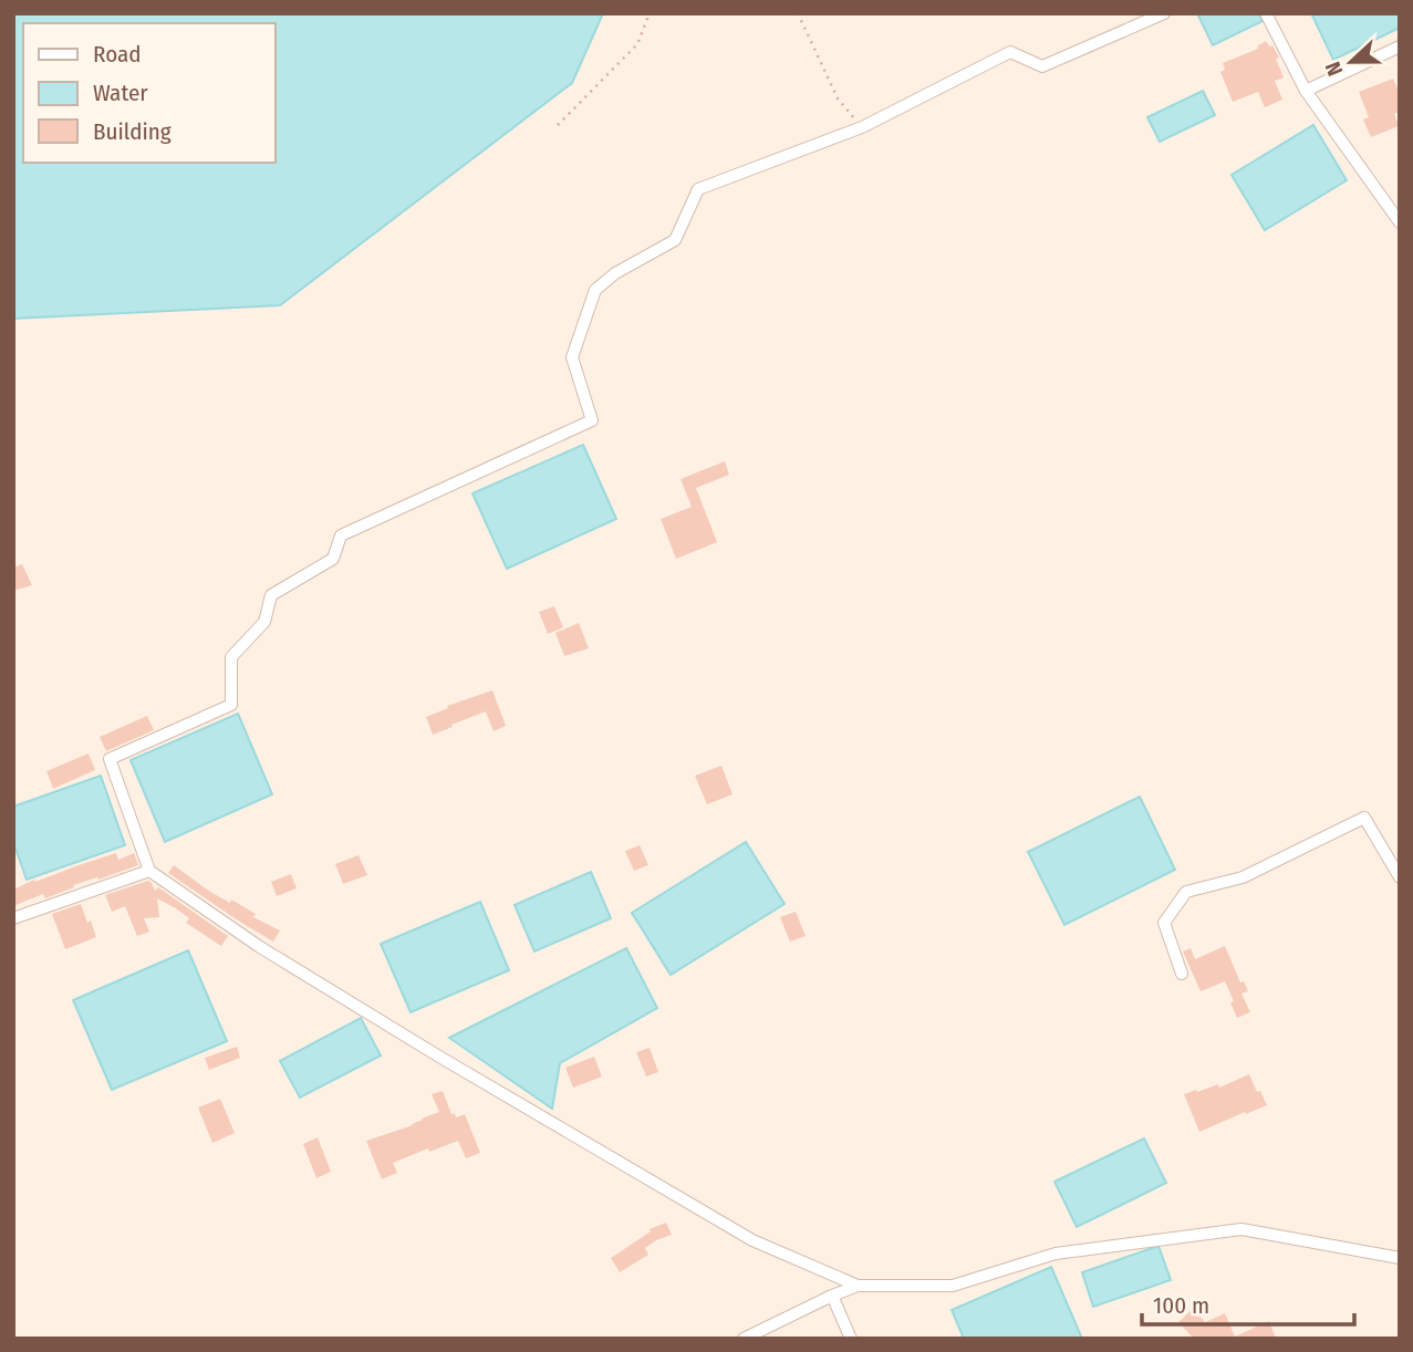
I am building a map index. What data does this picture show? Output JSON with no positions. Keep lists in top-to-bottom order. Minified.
{"legend":["Road","Water","Building"],"scale_bar":"100 m","north":"left"}
